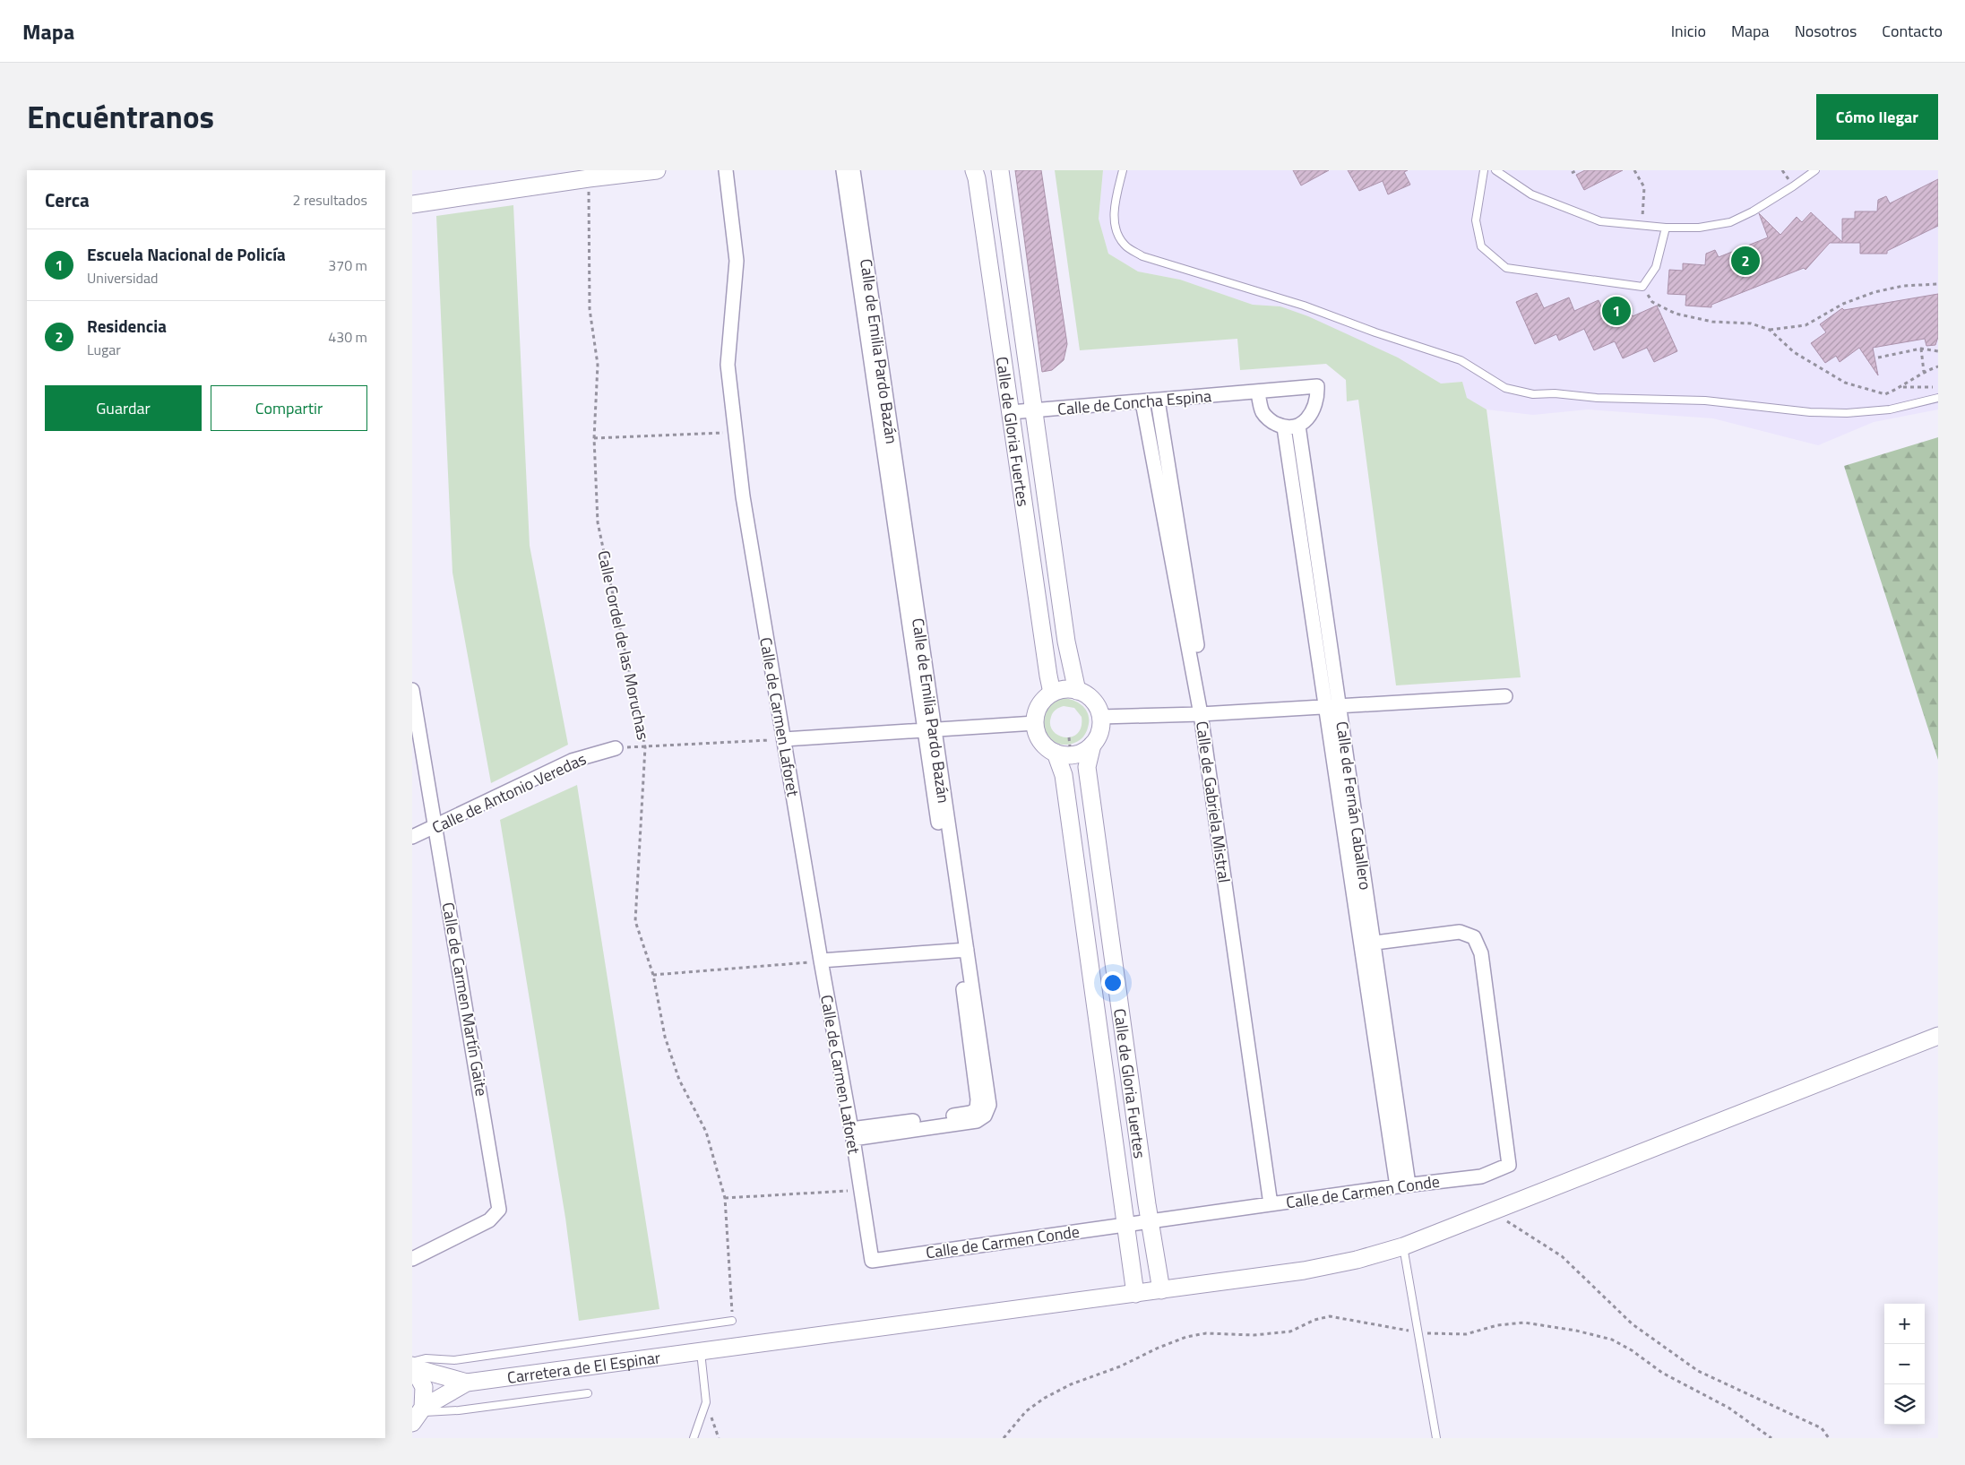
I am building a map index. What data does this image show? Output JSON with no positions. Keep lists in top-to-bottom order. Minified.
{"streets":{"street":["Calle de Emilia Pardo Bazán","Calle de Concha Espina","Calle de Gloria Fuertes","Calle de Carmen Laforet","Calle de Antonio Veredas","Calle de Gabriela Mistral","Calle de Fernán Caballero","Calle de Carmen Martín Gaite","Calle de Carmen Conde","Carretera de El Espinar"],"path":["Calle Cordel de las Moruchas"]},"crossings":[["Calle de Emilia Pardo Bazán","Calle de Carmen Laforet"],["Calle de Concha Espina","Calle de Gloria Fuertes"],["Calle de Concha Espina","Calle de Gabriela Mistral"],["Calle de Concha Espina","Calle de Fernán Caballero"],["Calle de Gloria Fuertes","Calle de Carmen Conde"],["Calle de Gloria Fuertes","Carretera de El Espinar"],["Calle de Carmen Laforet","Calle de Carmen Conde"],["Calle de Antonio Veredas","Calle de Carmen Martín Gaite"],["Calle de Gabriela Mistral","Calle de Carmen Conde"],["Calle de Fernán Caballero","Calle de Carmen Conde"]],"page":{"header":"Mapa","nav":["Inicio","Mapa","Nosotros","Contacto"],"title":"Encuéntranos","buttons":["Cómo llegar",["Guardar","Compartir"]],"heading":["Cerca","2 resultados"],"list":[{"mark":"1","name":"Escuela Nacional de Policía","note":"Universidad","value":"370 m"},{"mark":"2","name":"Residencia","note":"Lugar","value":"430 m"}],"pins":["2","1"],"map_buttons":["+","−"]}}
